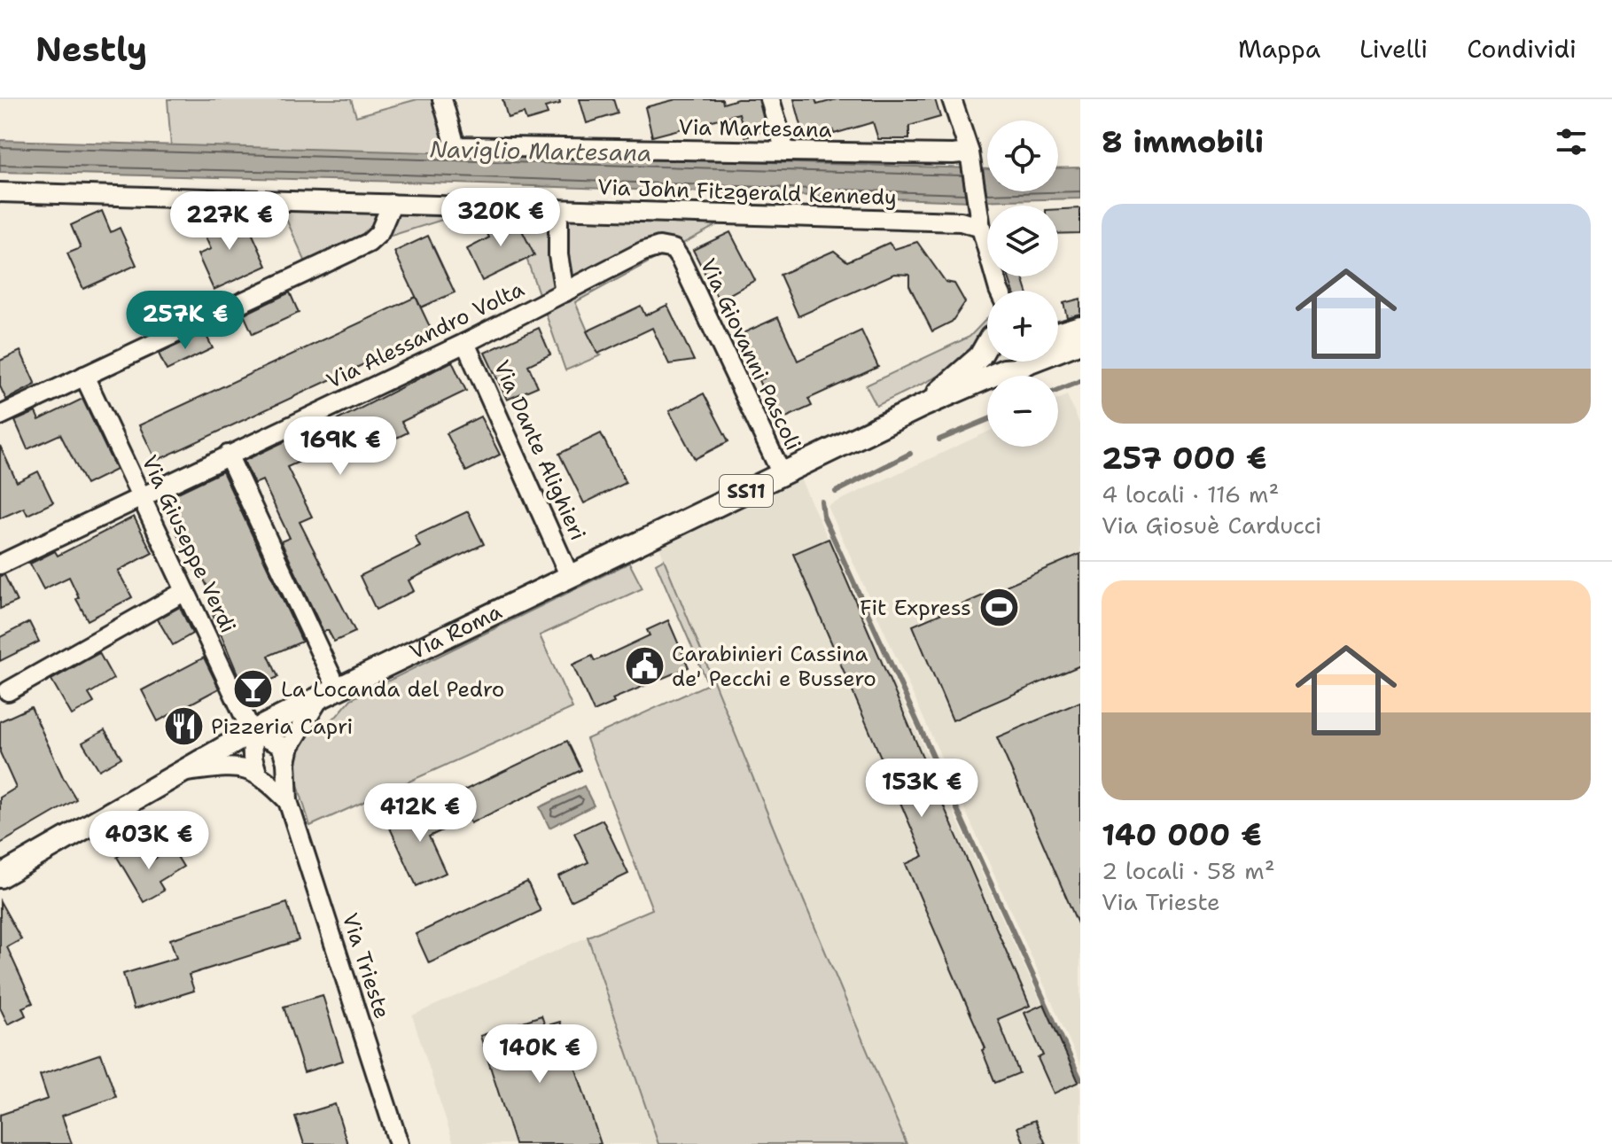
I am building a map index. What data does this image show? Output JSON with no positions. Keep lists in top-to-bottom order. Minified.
{"streets":{"main road":["SS11","Via Roma"],"street":["Via Martesana","Via John Fitzgerald Kennedy","Via Alessandro Volta","Via Giovanni Pascoli","Via Dante Alighieri","Via Giuseppe Verdi","Via Trieste"]},"crossings":[["Via Alessandro Volta","Via Giovanni Pascoli"],["Via Alessandro Volta","Via Dante Alighieri"],["Via Alessandro Volta","Via Giuseppe Verdi"],["Via Giovanni Pascoli","Via Roma"],["Via Dante Alighieri","Via Roma"],["Via Giuseppe Verdi","Via Roma"],["Via Roma","Via Trieste"]],"water":["Naviglio Martesana"],"places":{"sports":["Fit Express"],"public building":["Carabinieri Cassina de' Pecchi e Bussero"],"bar":["La Locanda del Pedro"],"restaurant":["Pizzeria Capri"]},"page":{"header":"Nestly","nav":["Mappa","Livelli","Condividi"],"heading":"8 immobili","map_buttons":["+","−"],"list":[{"name":"257 000 €","note":"4 locali · 116 m² · Via Giosuè Carducci"},{"name":"140 000 €","note":"2 locali · 58 m² · Via Trieste"}],"price":["320K €","227K €","257K €","169K €","153K €","412K €","403K €","140K €"]}}
